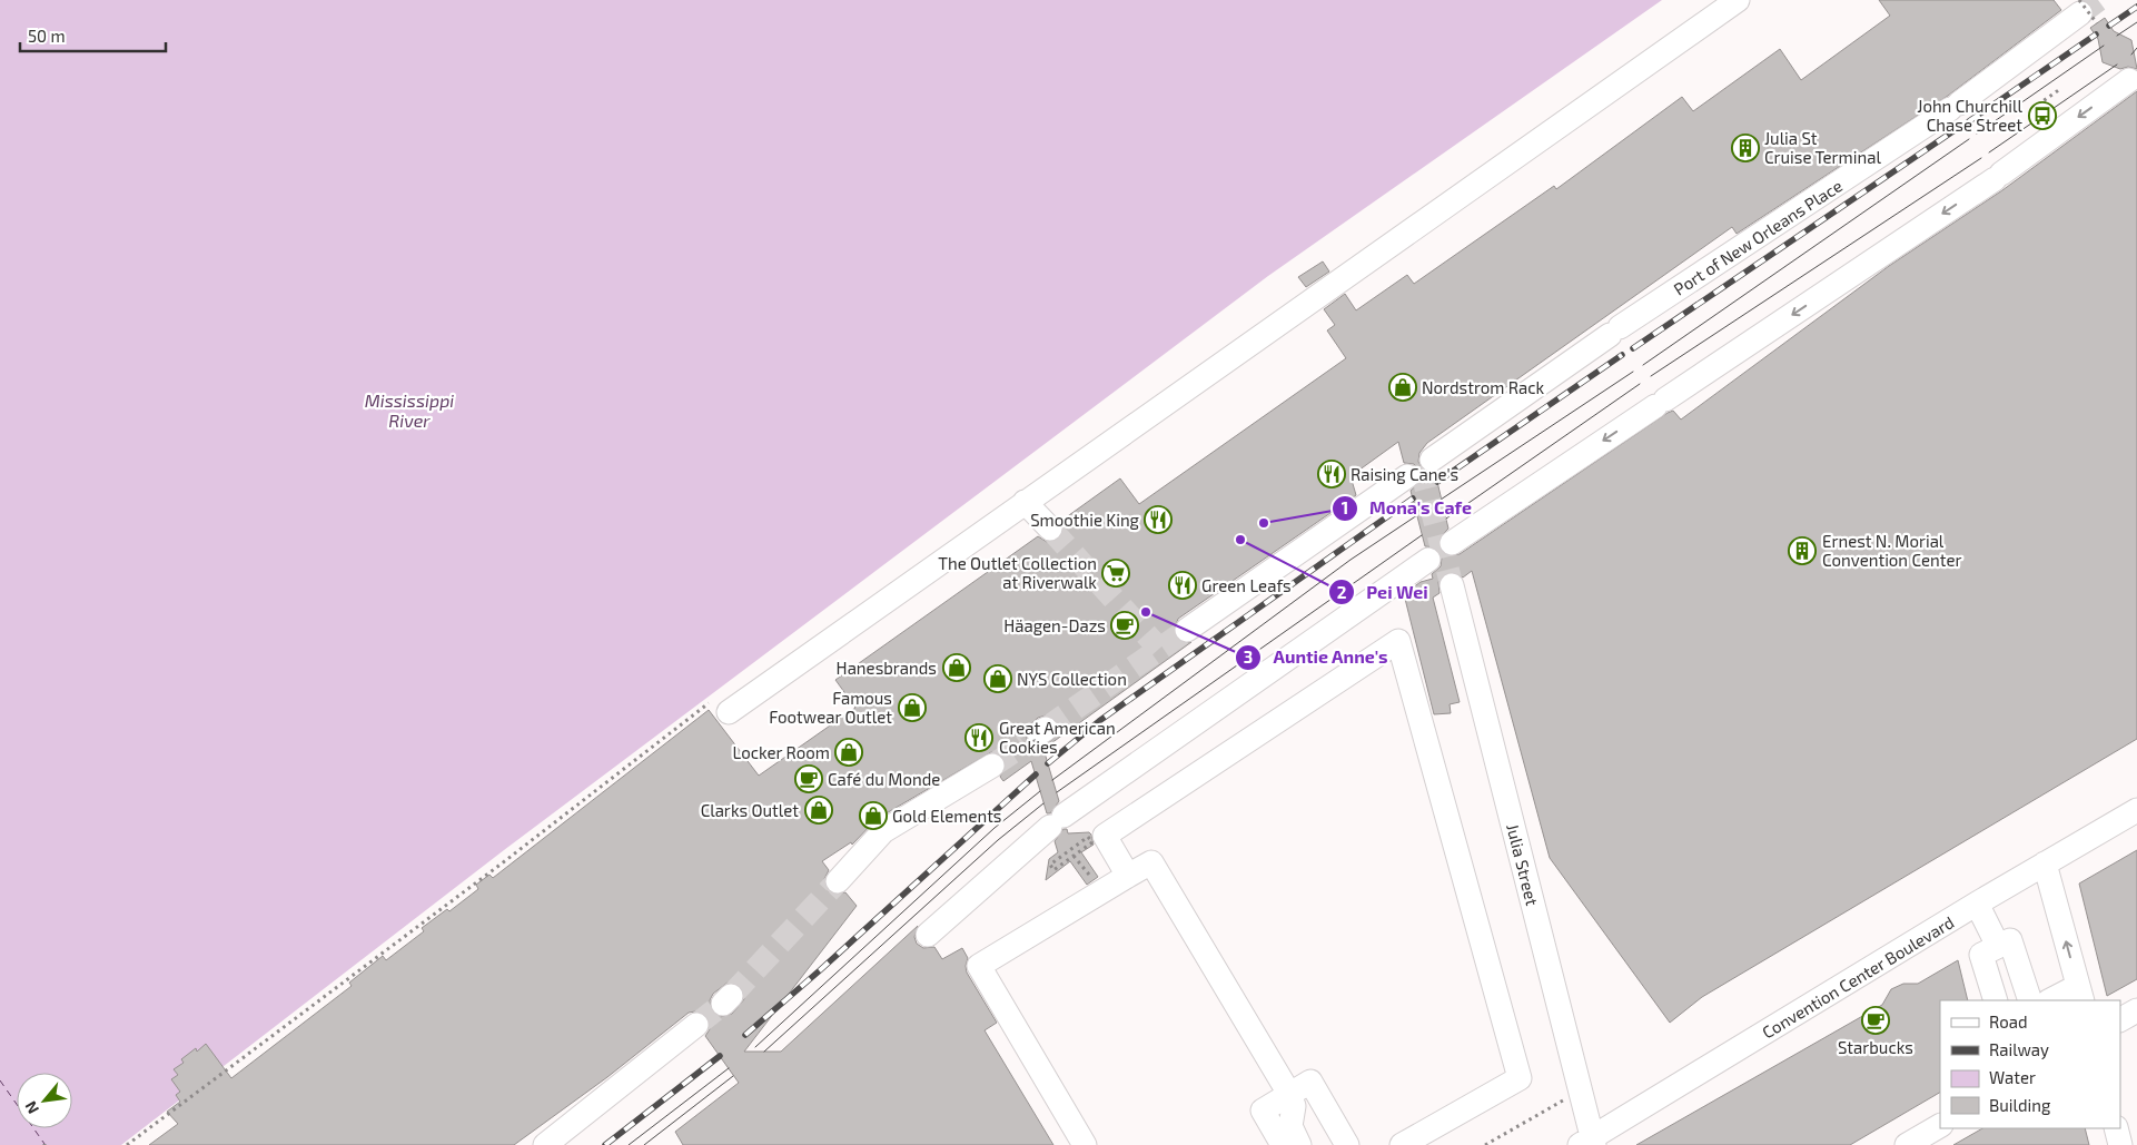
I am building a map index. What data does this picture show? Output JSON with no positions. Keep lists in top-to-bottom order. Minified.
{"streets":{"street":["Port of New Orleans Place","Julia Street","Convention Center Boulevard"]},"crossings":[["Julia Street","Convention Center Boulevard"]],"water":["Mississippi River"],"places":{"bus stop":["John Churchill Chase Street"],"building":["Julia St Cruise Terminal","Ernest N. Morial Convention Center"],"shop":["Nordstrom Rack","Hanesbrands","NYS Collection","Famous Footwear Outlet","Locker Room","Clarks Outlet","Gold Elements"],"restaurant":["Raising Cane's","Smoothie King","Green Leafs","Great American Cookies"],"other":["Mona's Cafe","Pei Wei","Auntie Anne's"],"supermarket":["The Outlet Collection at Riverwalk"],"cafe":["Häagen-Dazs","Café du Monde","Starbucks"]},"legend":["Road","Railway","Water","Building"],"scale_bar":"50 m","north":"bottom left"}
